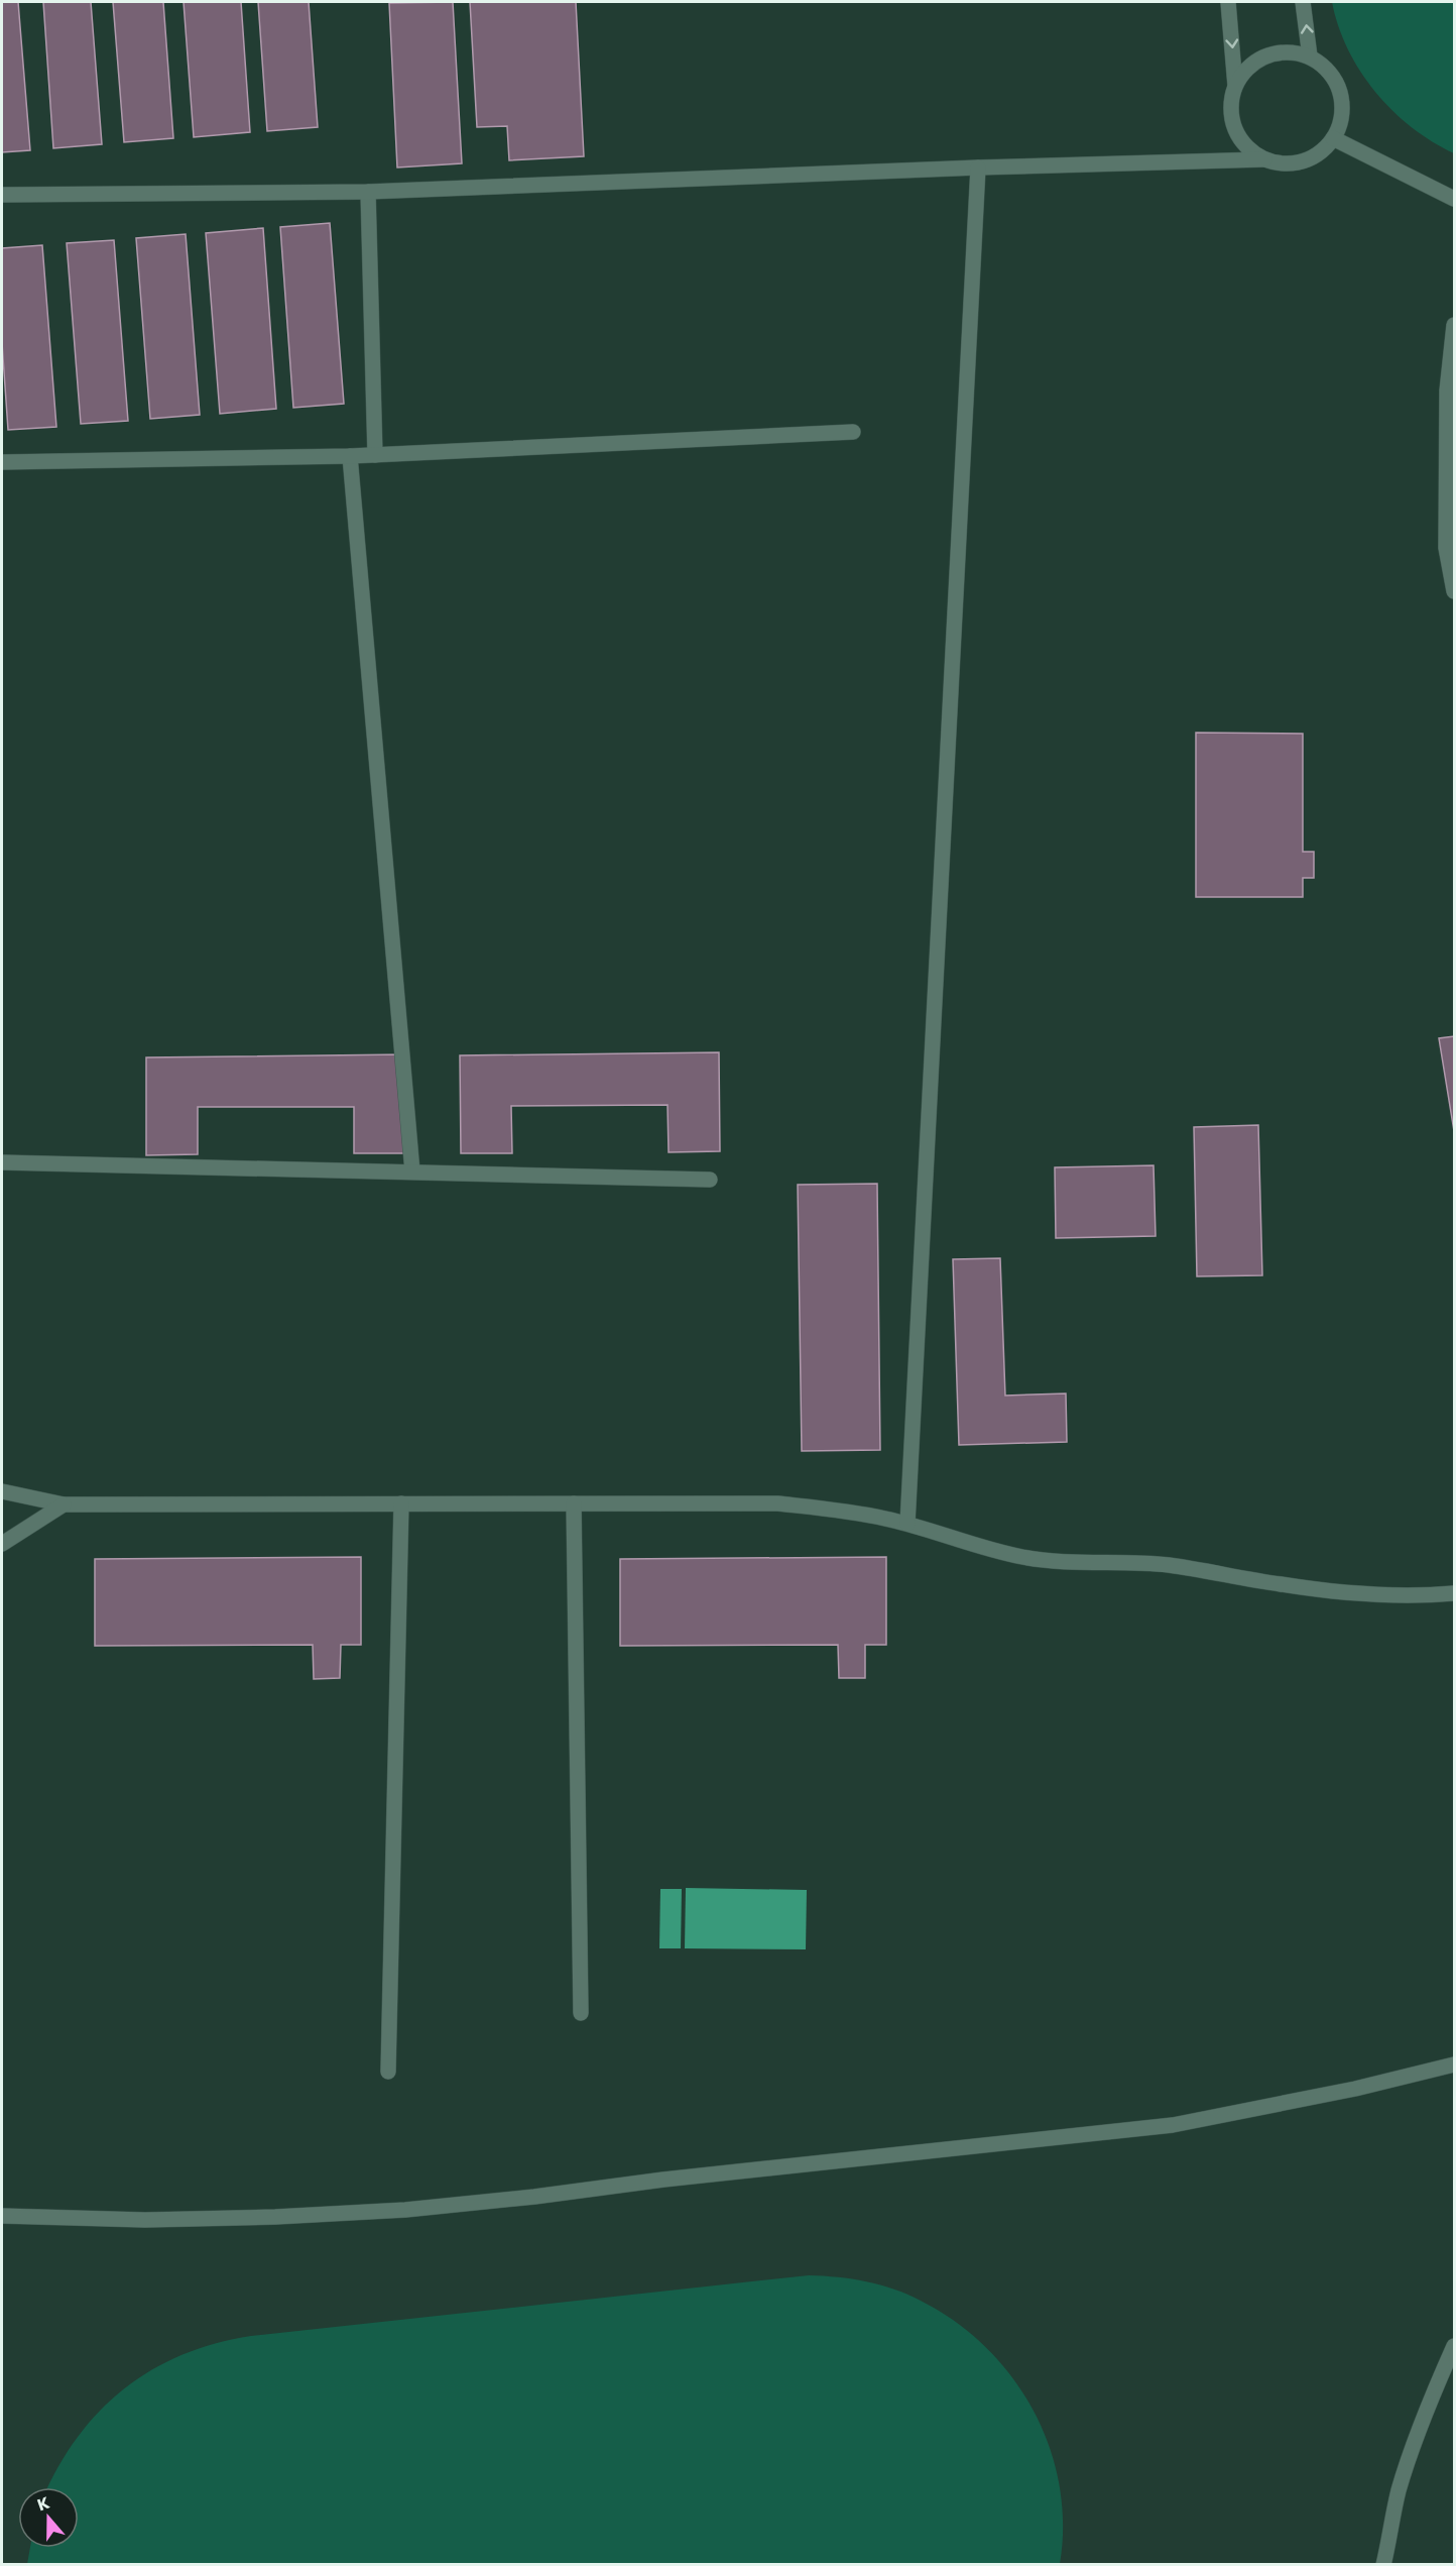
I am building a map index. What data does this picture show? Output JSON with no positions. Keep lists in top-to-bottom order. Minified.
{"north":"top"}
